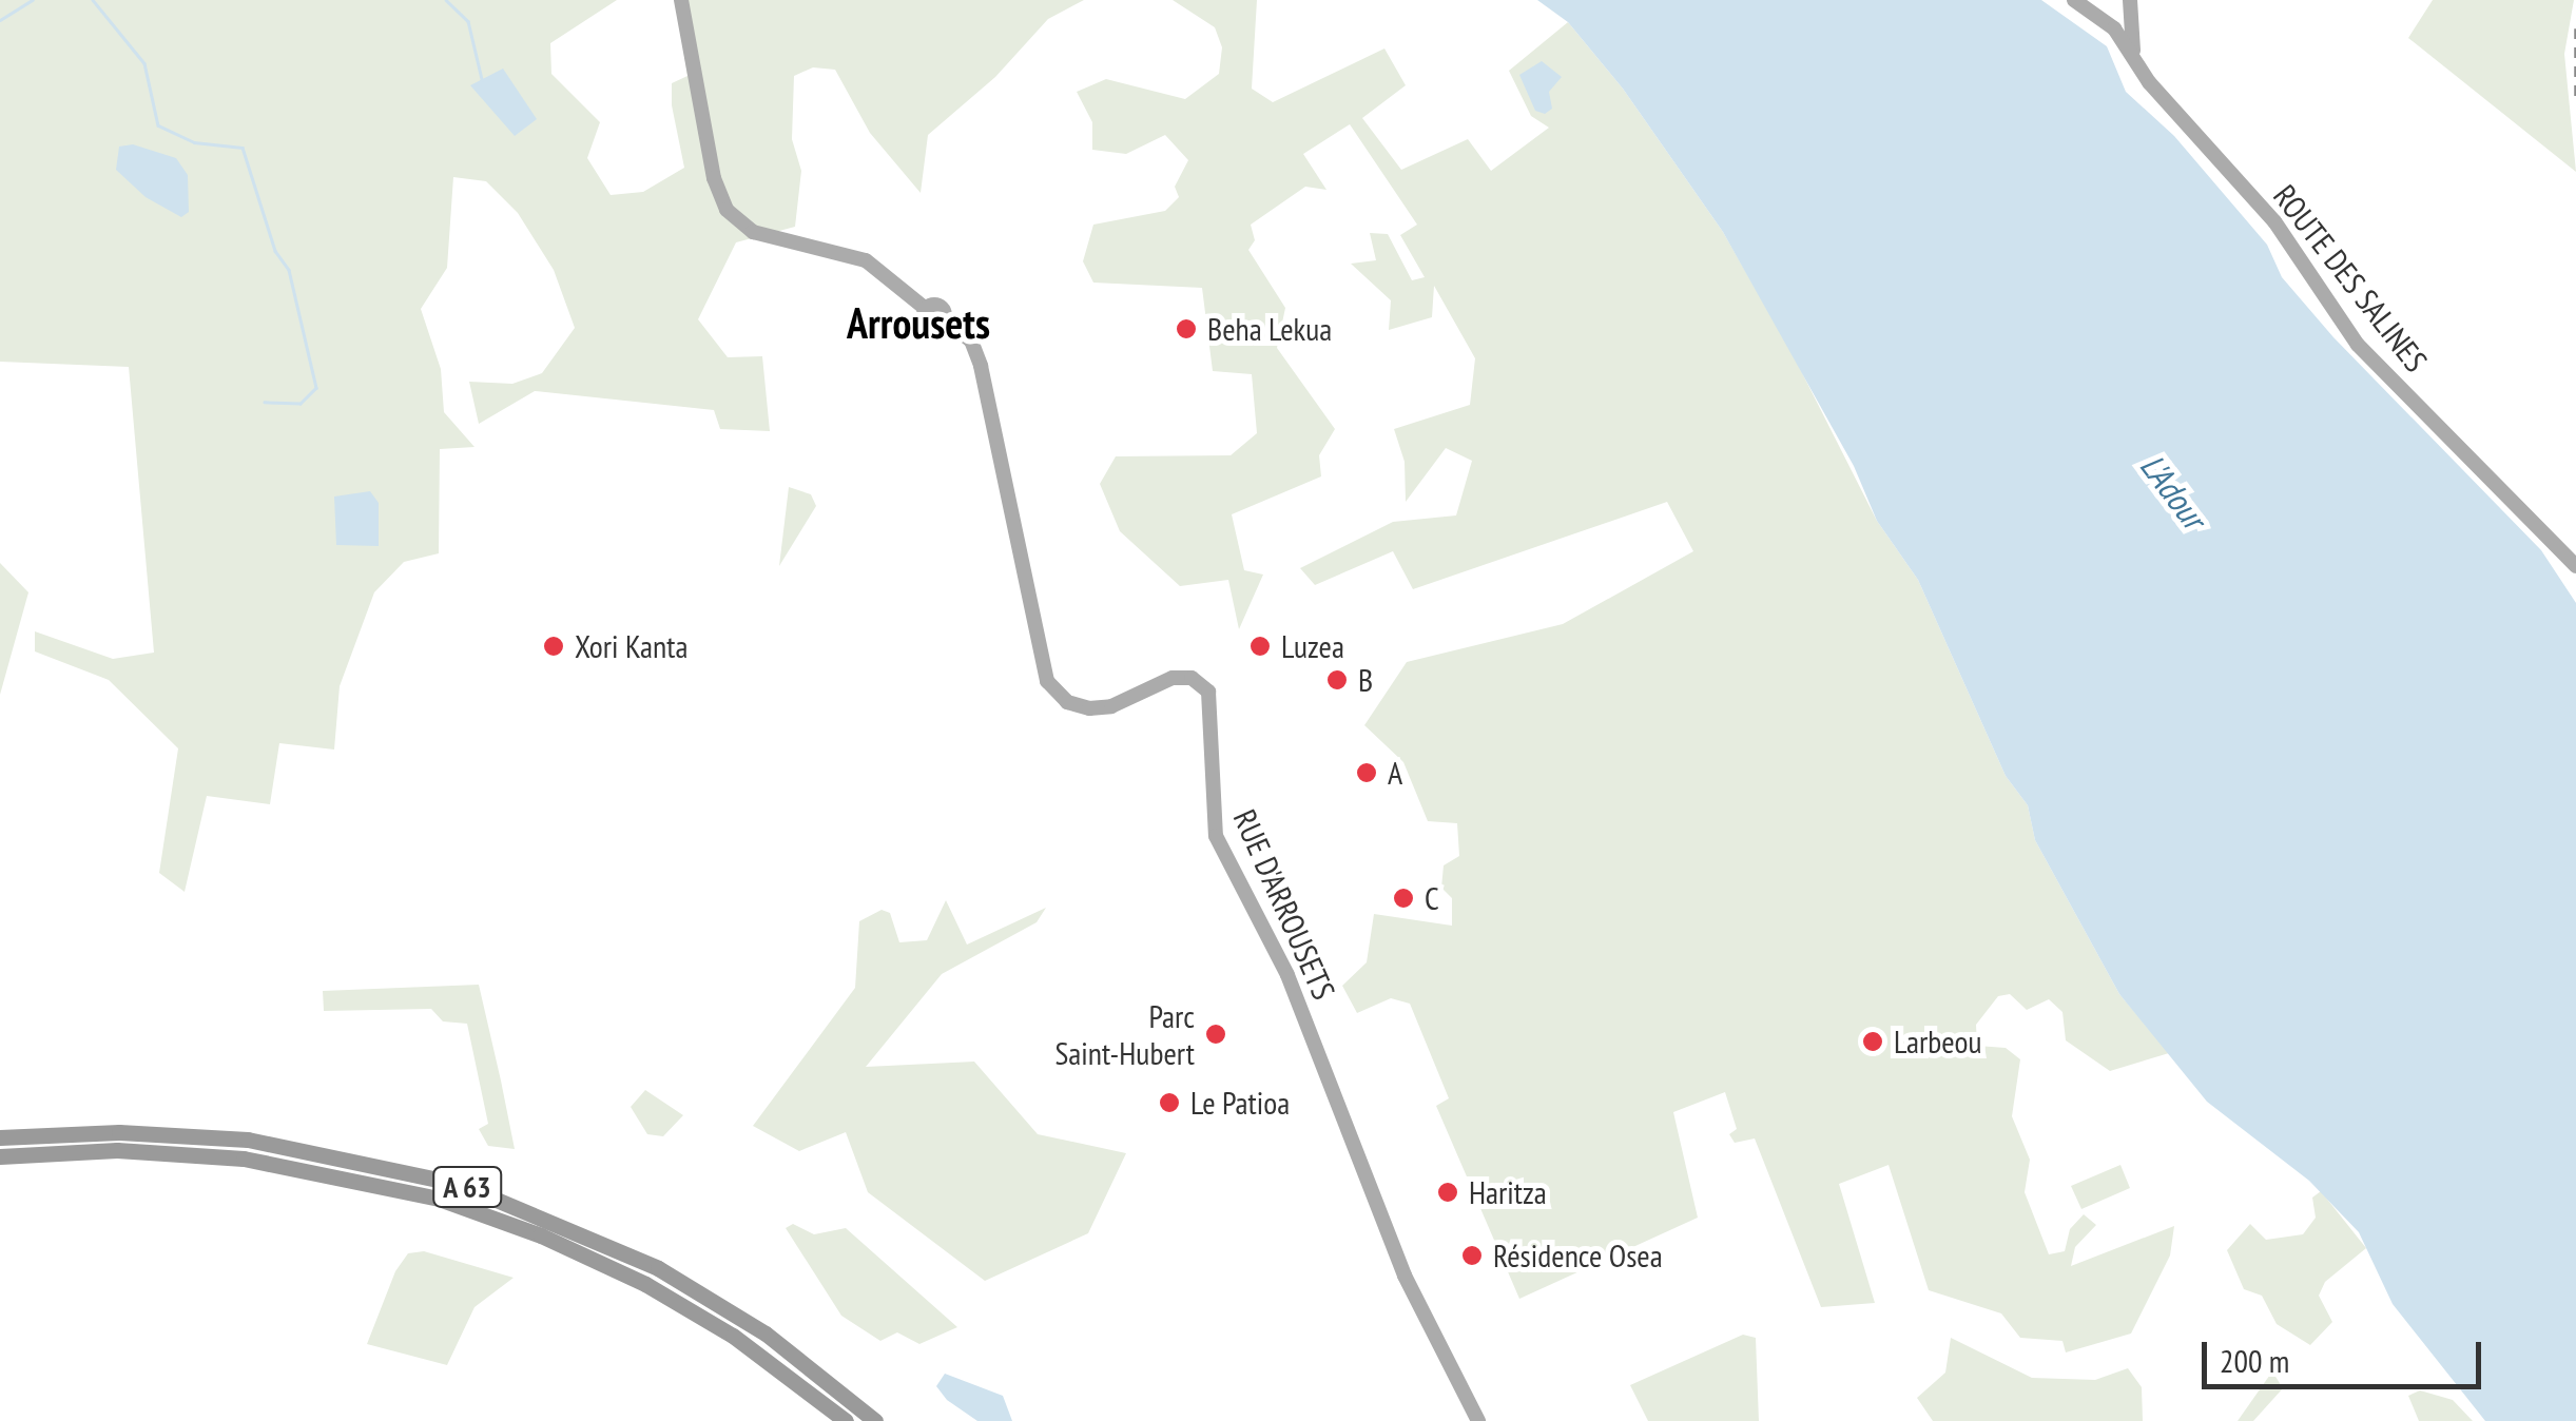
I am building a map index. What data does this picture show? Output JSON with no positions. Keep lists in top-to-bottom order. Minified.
{"streets":{"highway":["A 63"],"main road":["ROUTE DES SALINES","RUE D'ARROUSETS"]},"districts":["Arrousets"],"water":["L'Adour"],"places":["Beha Lekua","Xori Kanta","Luzea","B","A","C","Parc Saint-Hubert","Larbeou","Le Patioa","Haritza","Résidence Osea"],"scale_bar":"200 m"}
